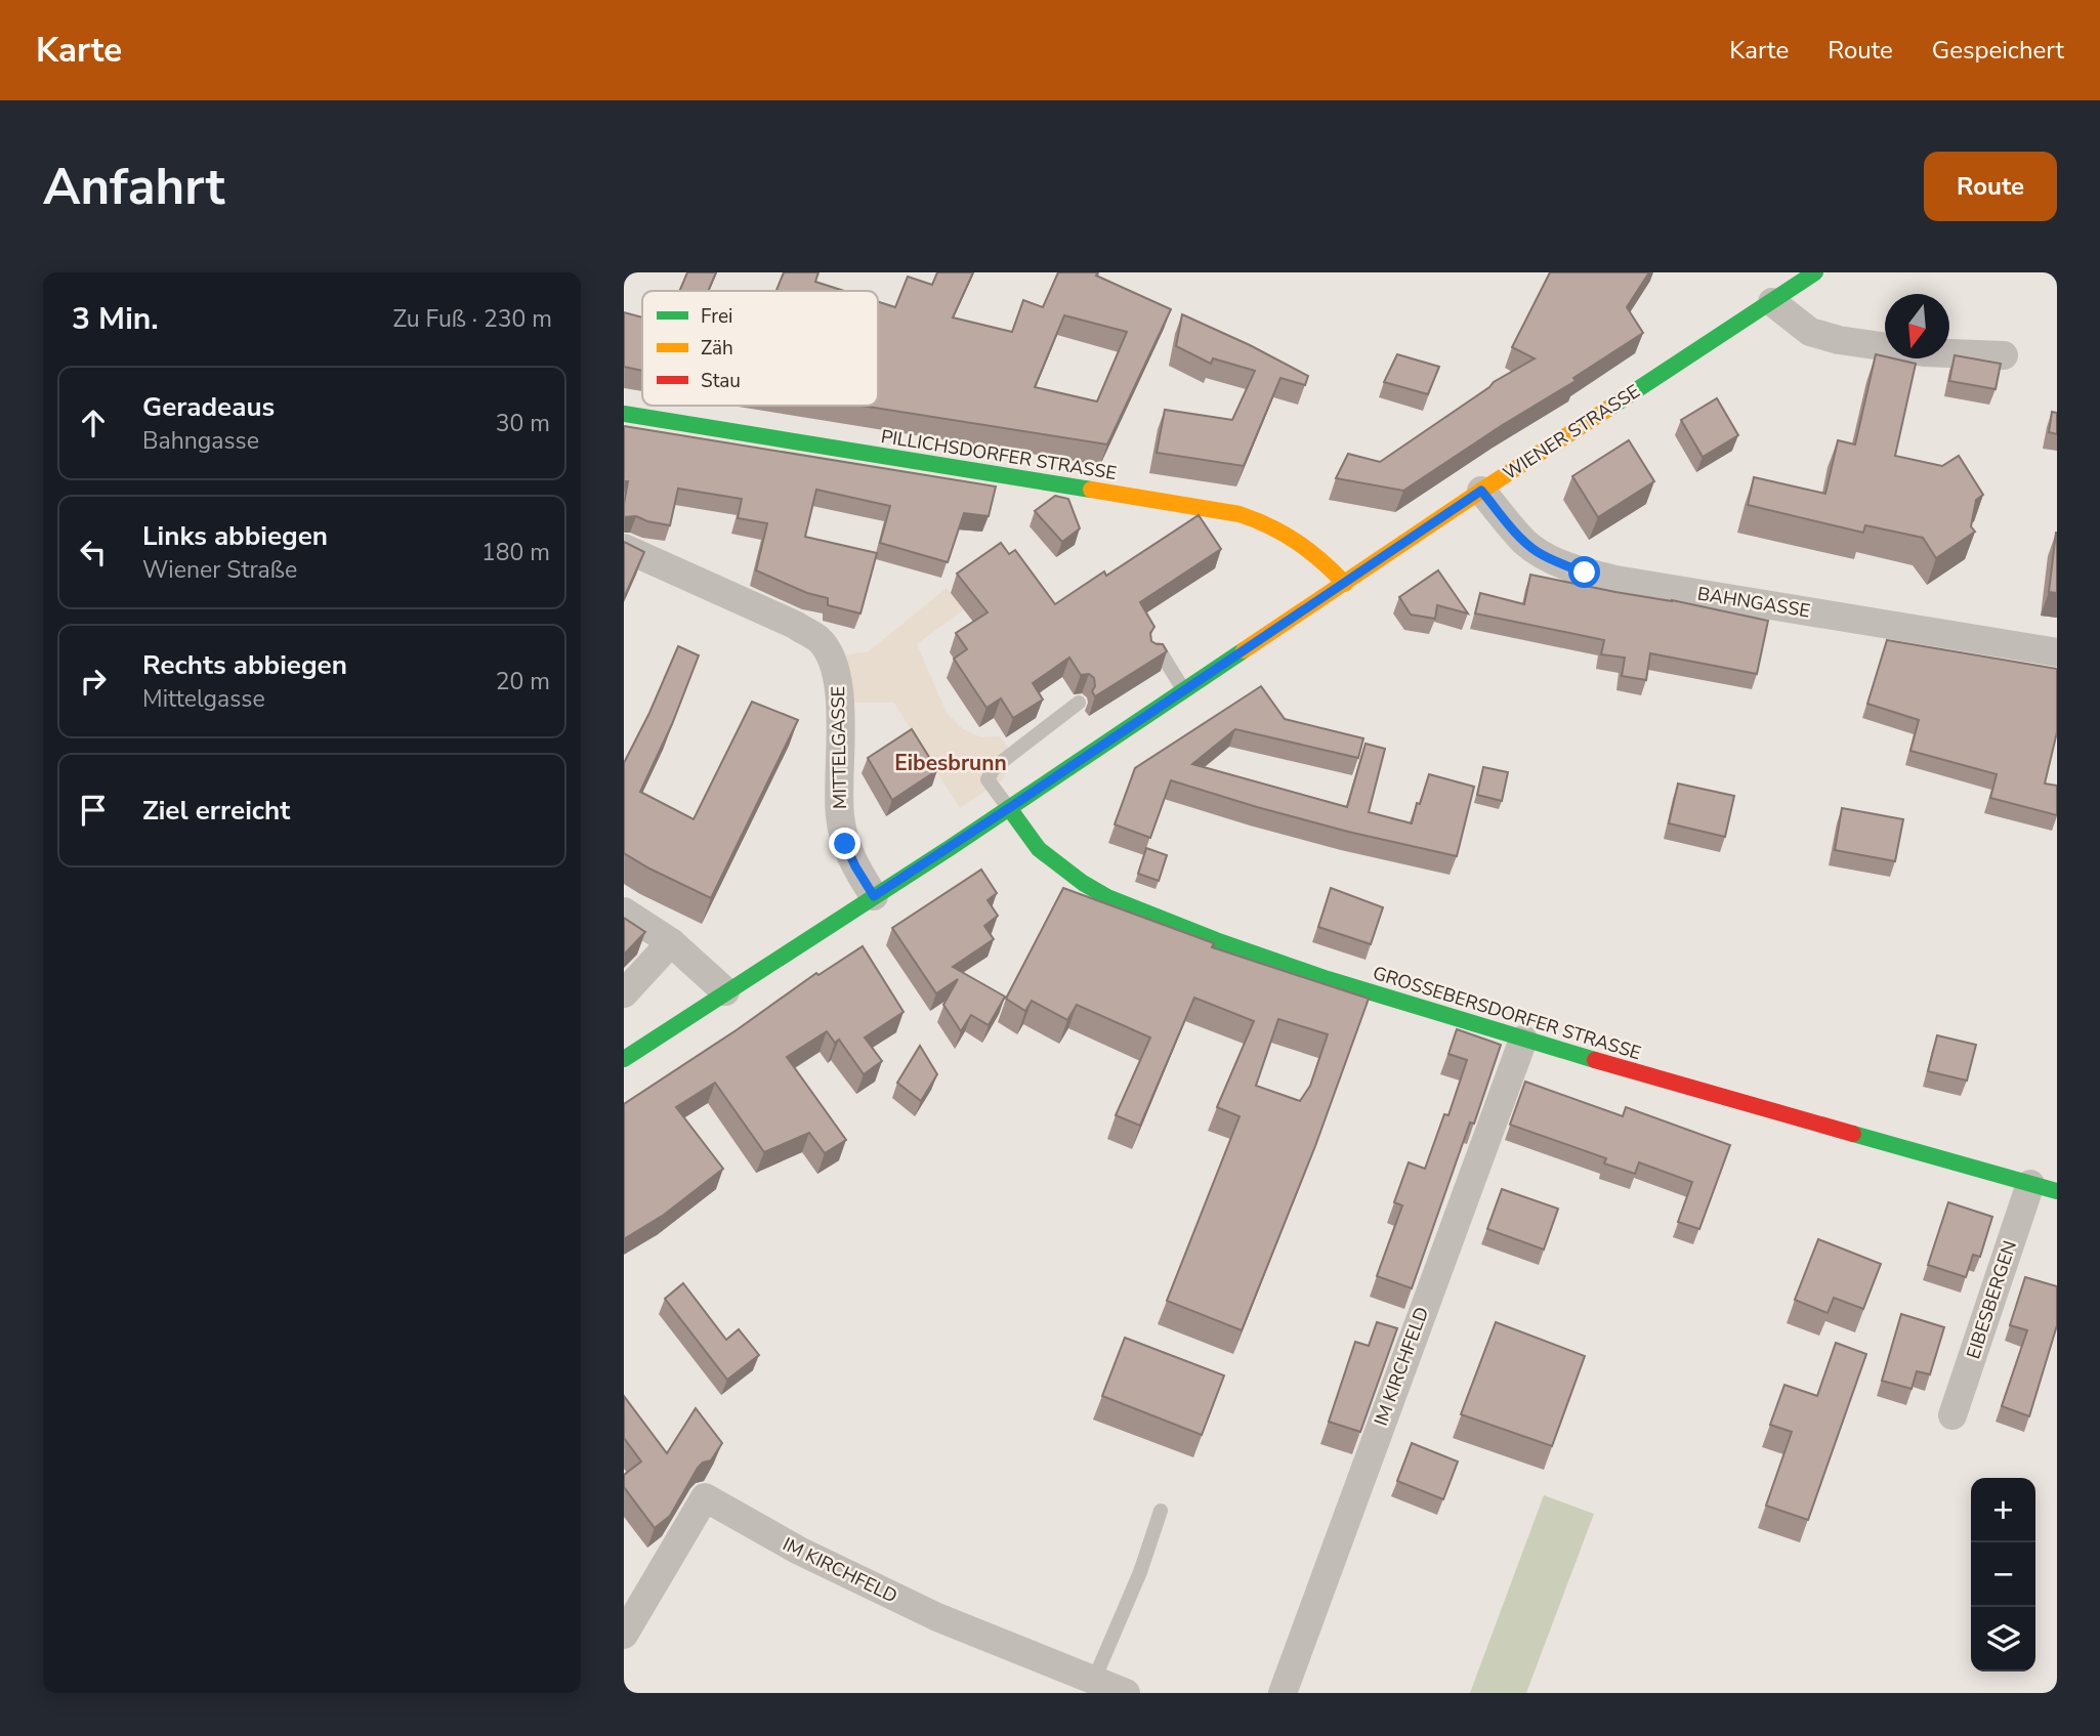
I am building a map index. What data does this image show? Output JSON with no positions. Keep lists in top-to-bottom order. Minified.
{"streets":{"main road":["WIENER STRASSE","PILLICHSDORFER STRASSE","GROSSEBERSDORFER STRASSE"],"street":["BAHNGASSE","MITTELGASSE","EIBESBERGEN","IM KIRCHFELD"]},"crossings":[["WIENER STRASSE","PILLICHSDORFER STRASSE"],["WIENER STRASSE","BAHNGASSE"],["WIENER STRASSE","MITTELGASSE"],["WIENER STRASSE","GROSSEBERSDORFER STRASSE"],["GROSSEBERSDORFER STRASSE","EIBESBERGEN"],["GROSSEBERSDORFER STRASSE","IM KIRCHFELD"]],"districts":["Eibesbrunn"],"legend":["Frei","Zäh","Stau"],"north":"bottom","page":{"header":"Karte","nav":["Karte","Route","Gespeichert"],"buttons":"Route","title":"Anfahrt","heading":["3 Min.","Zu Fuß · 230 m"],"list":[["Geradeaus","Bahngasse","30 m"],["Links abbiegen","Wiener Straße","180 m"],["Rechts abbiegen","Mittelgasse","20 m"],"Ziel erreicht"],"map_buttons":["+","−"]}}
